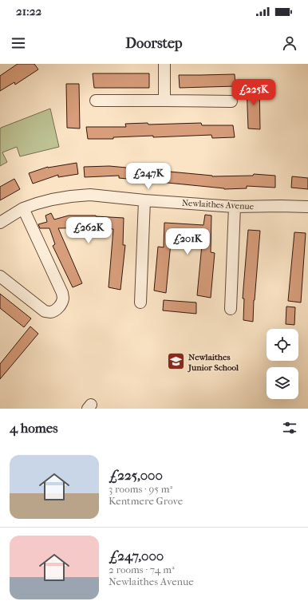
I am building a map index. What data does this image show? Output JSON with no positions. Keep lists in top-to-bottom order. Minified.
{"streets":{"street":["Newlaithes Avenue"]},"places":{"school or university":["Newlaithes Junior School"]},"page":{"status":"21:22","header":"Doorstep","price":["£225K","£247K","£262K","£201K"],"heading":"4 homes","list":[{"name":"£225,000","note":"3 rooms · 95 m² · Kentmere Grove"},{"name":"£247,000","note":"2 rooms · 74 m² · Newlaithes Avenue"}]}}
